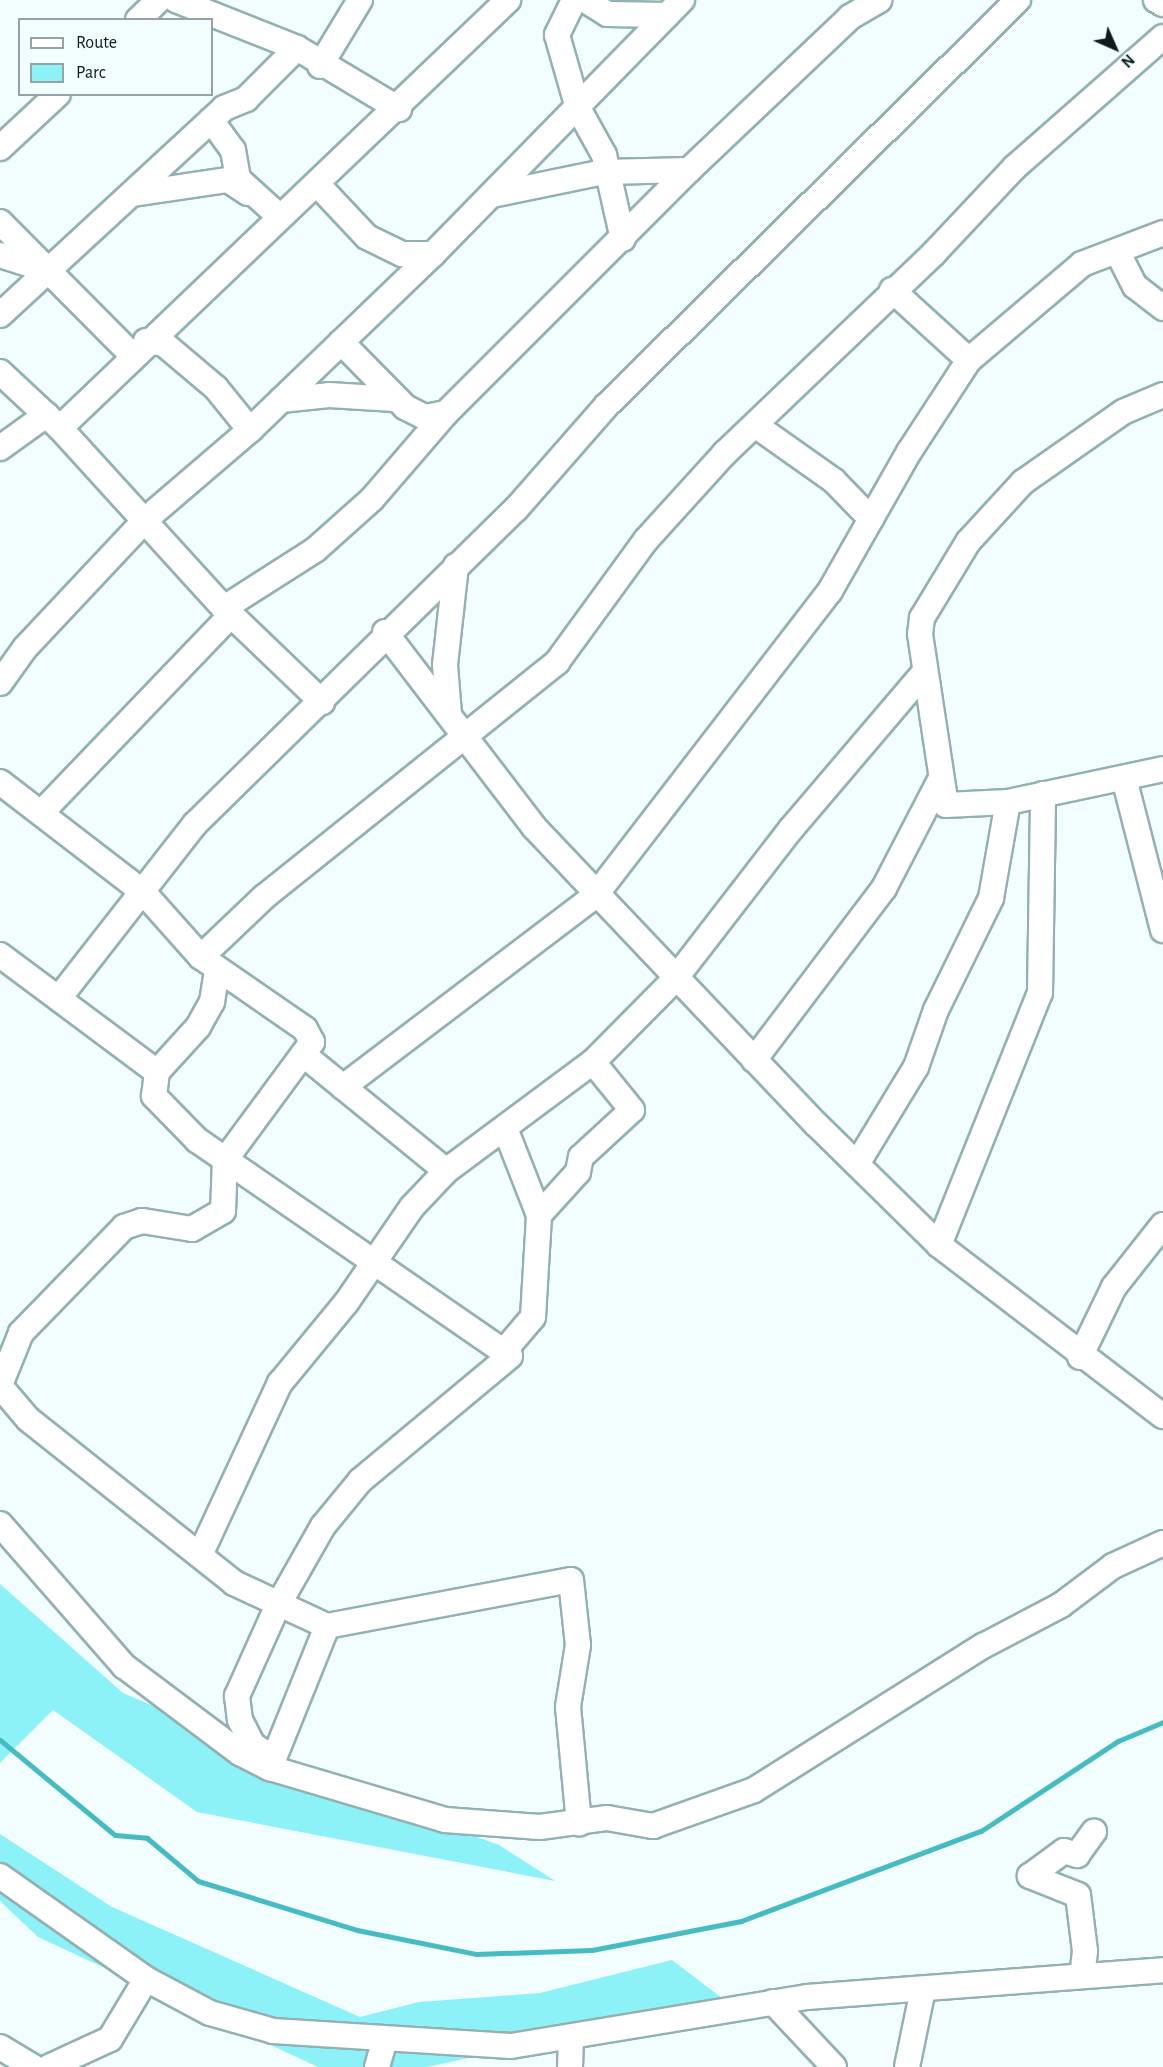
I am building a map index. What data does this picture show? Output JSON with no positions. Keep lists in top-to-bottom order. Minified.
{"legend":["Route","Parc"],"north":"bottom right"}
